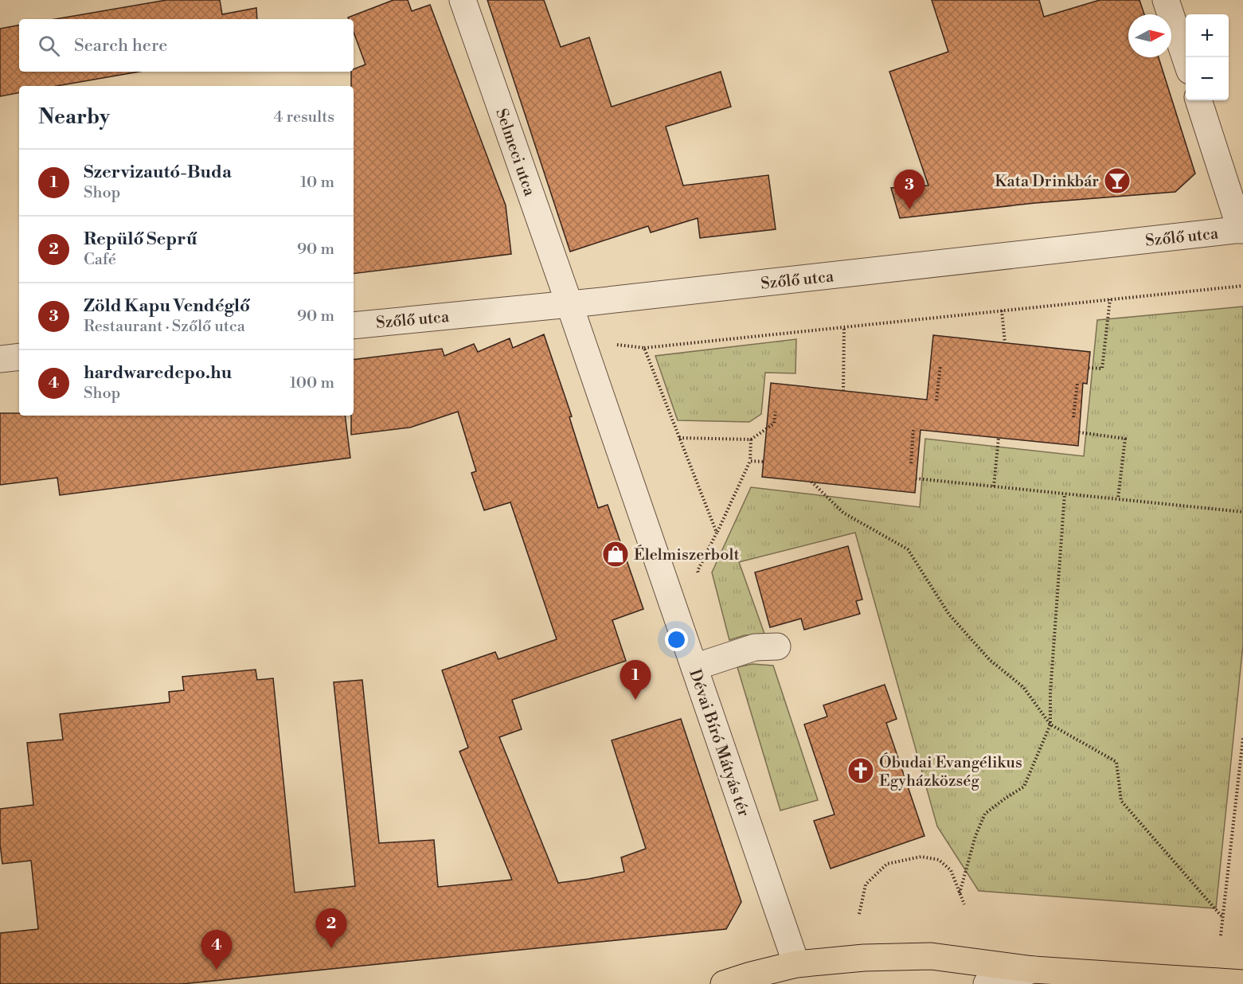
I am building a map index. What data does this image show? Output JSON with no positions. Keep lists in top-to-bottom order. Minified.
{"streets":{"street":["Selmeci utca","Szőlő utca","Dévai Bíró Mátyás tér"]},"crossings":[["Selmeci utca","Szőlő utca"],["Selmeci utca","Dévai Bíró Mátyás tér"],["Szőlő utca","Dévai Bíró Mátyás tér"]],"places":{"bar":["Kata Drinkbár"],"shop":["Élelmiszerbolt"],"church":["Óbudai Evangélikus Egyházközség"]},"north":"right","page":{"map_buttons":["+","−"],"search":"Search here","heading":["Nearby","4 results"],"list":[{"mark":"1","name":"Szervizautó-Buda","note":"Shop","value":"10 m"},{"mark":"2","name":"Repülő Seprű","note":"Café","value":"90 m"},{"mark":"3","name":"Zöld Kapu Vendéglő","note":"Restaurant · Szőlő utca","value":"90 m"},{"mark":"4","name":"hardwaredepo.hu","note":"Shop","value":"100 m"}],"pins":["3","1","2","4"]}}
